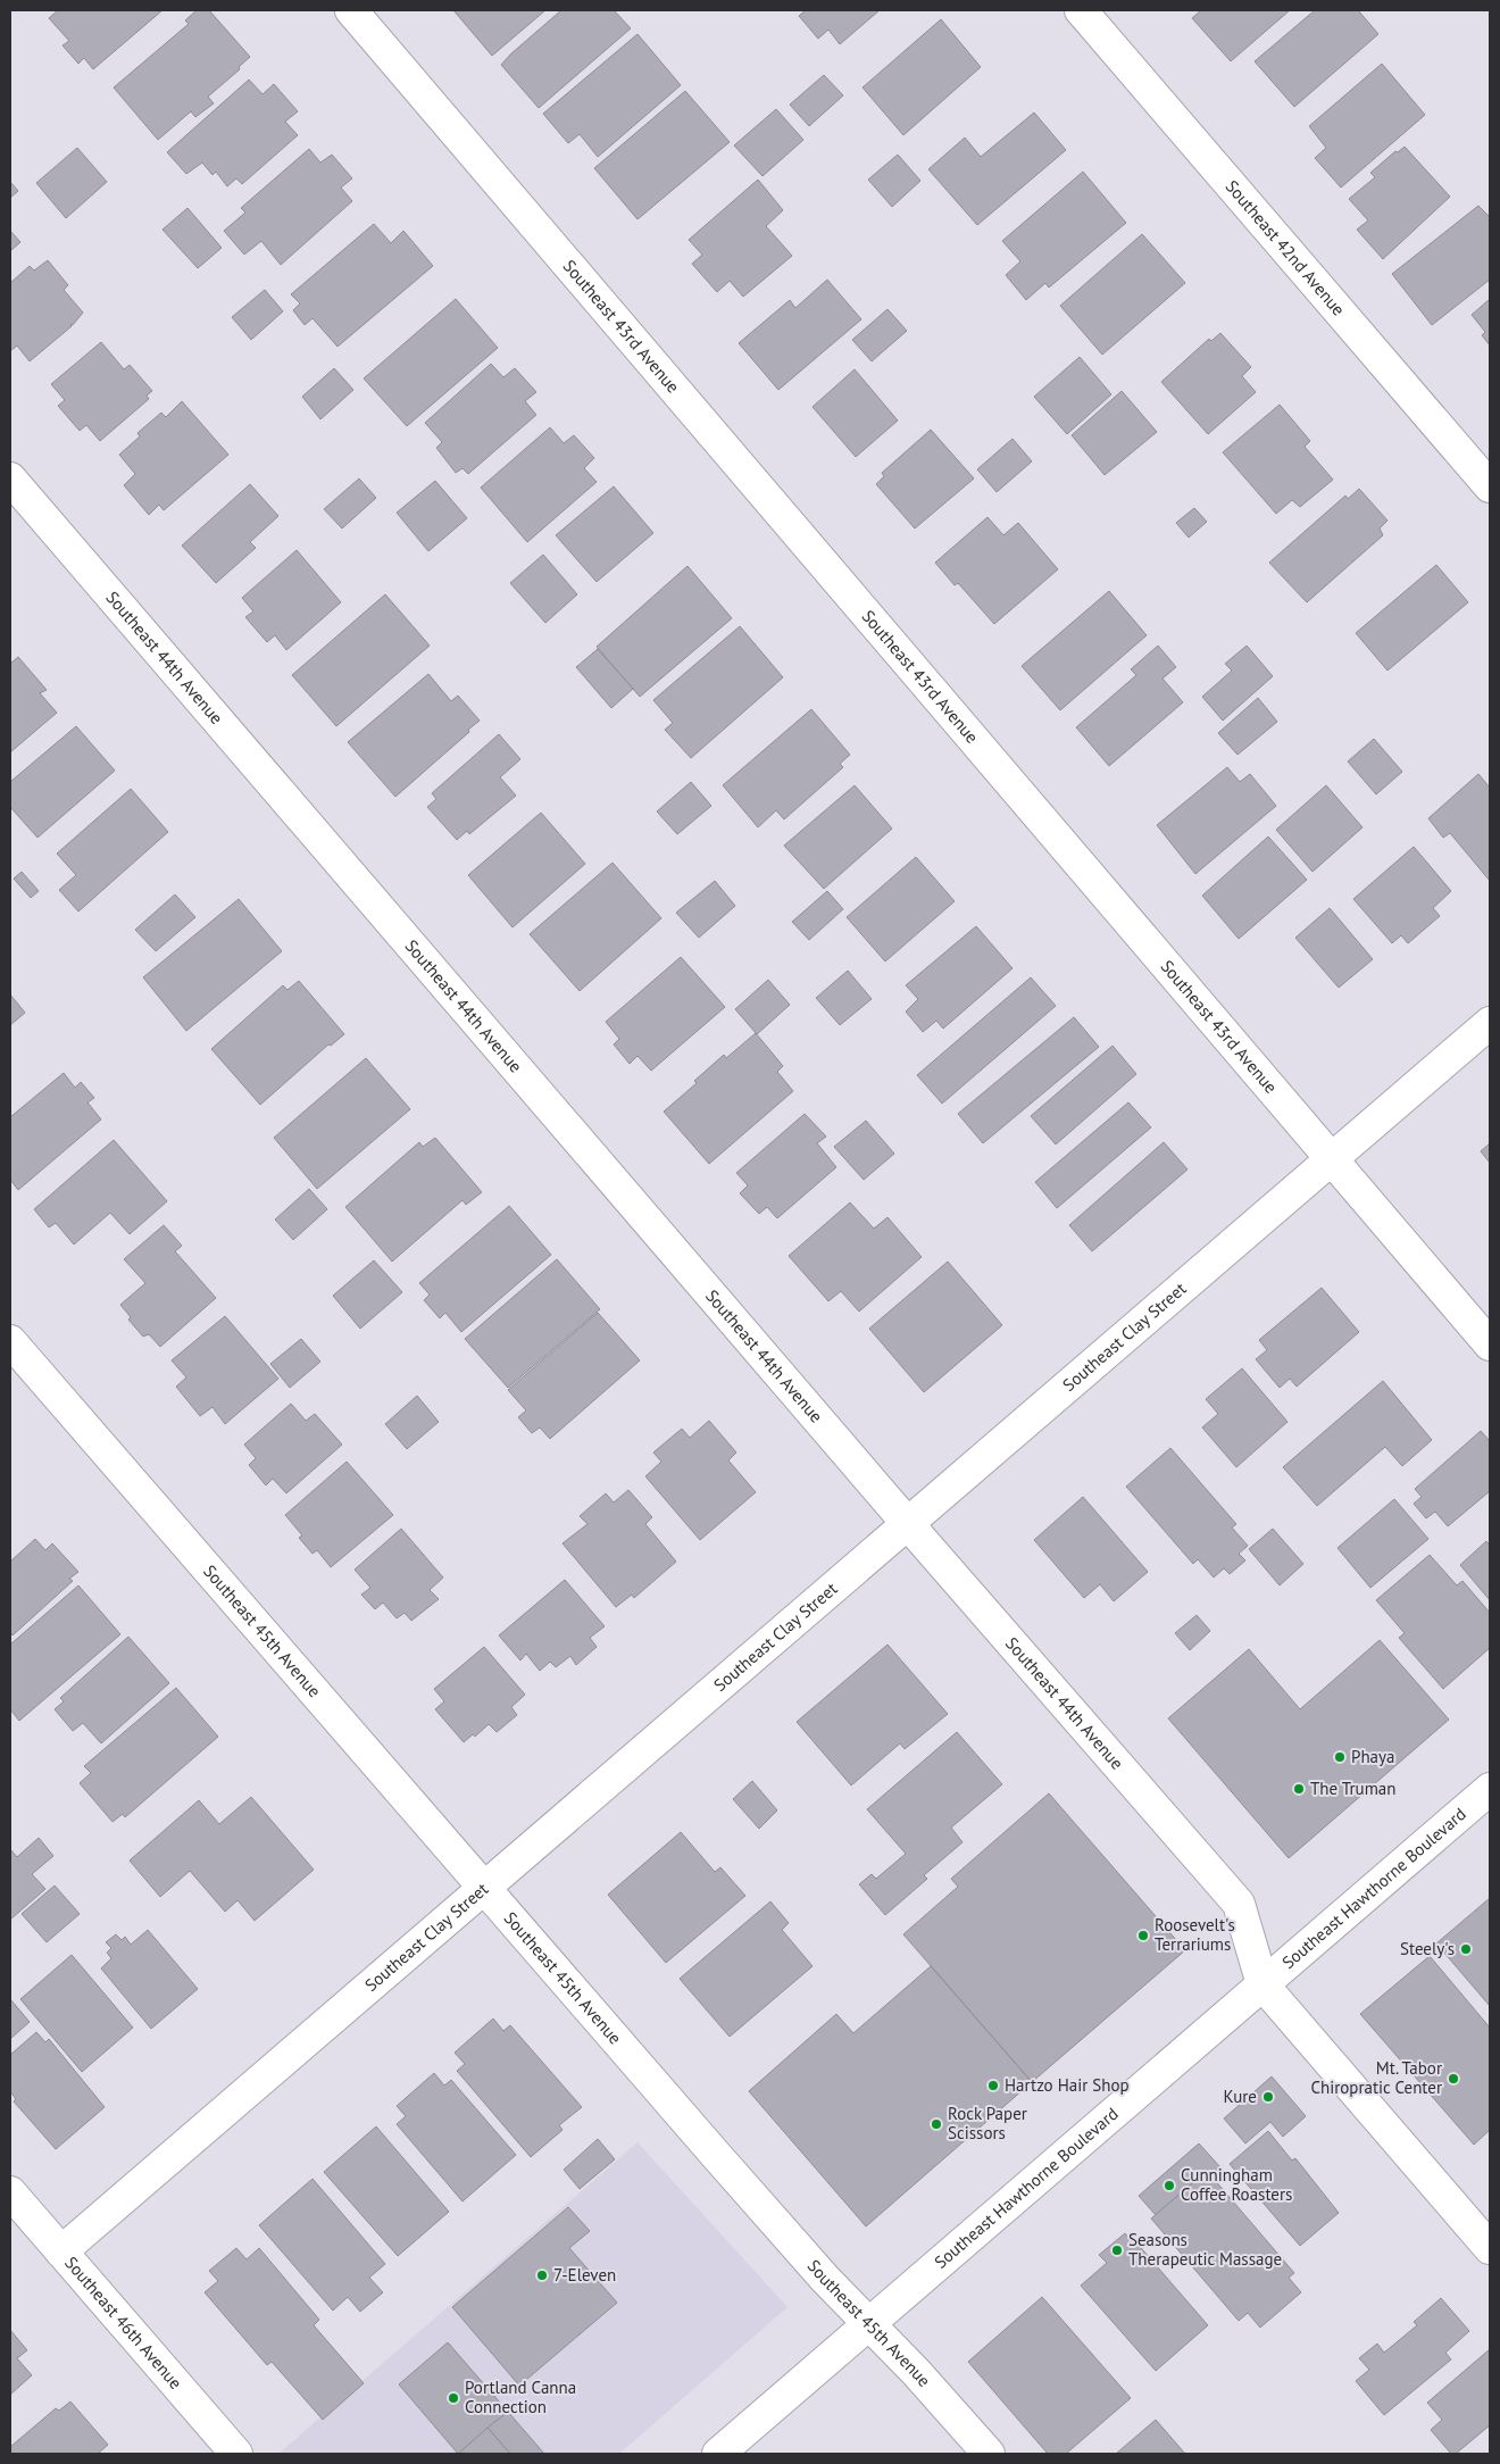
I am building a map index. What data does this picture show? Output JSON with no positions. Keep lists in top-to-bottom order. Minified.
{"streets":{"street":["Southeast 42nd Avenue","Southeast 43rd Avenue","Southeast 44th Avenue","Southeast Clay Street","Southeast 45th Avenue","Southeast Hawthorne Boulevard","Southeast 46th Avenue"]},"crossings":[["Southeast 43rd Avenue","Southeast Clay Street"],["Southeast 44th Avenue","Southeast Clay Street"],["Southeast 44th Avenue","Southeast Hawthorne Boulevard"],["Southeast Clay Street","Southeast 45th Avenue"],["Southeast Clay Street","Southeast 46th Avenue"],["Southeast 45th Avenue","Southeast Hawthorne Boulevard"]],"places":["Phaya","The Truman","Roosevelt's Terrariums","Steely's","Mt. Tabor Chiropratic Center","Hartzo Hair Shop","Kure","Rock Paper Scissors","Cunningham Coffee Roasters","Seasons Therapeutic Massage","7-Eleven","Portland Canna Connection"]}
